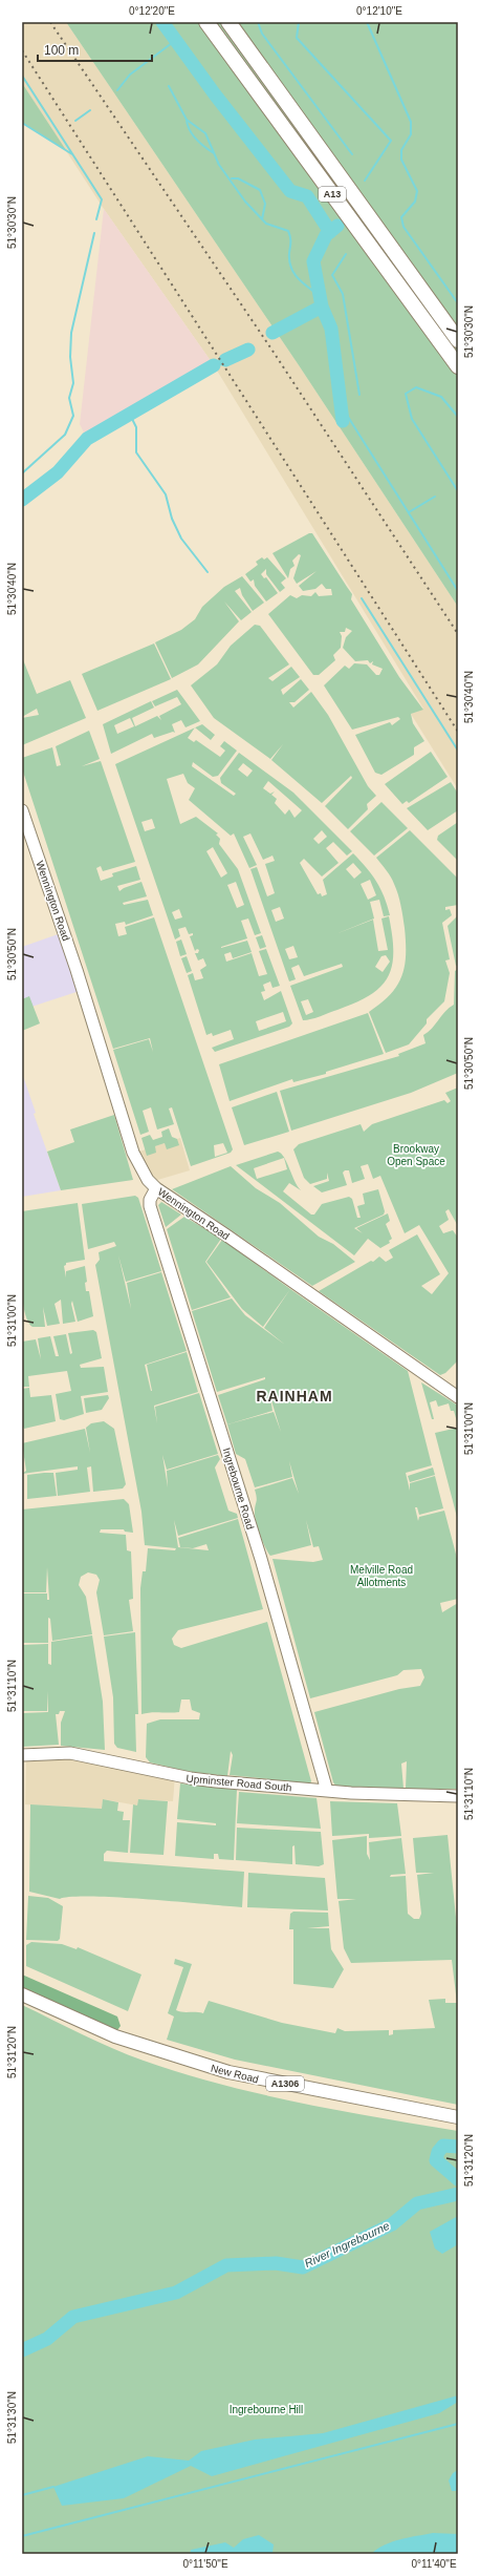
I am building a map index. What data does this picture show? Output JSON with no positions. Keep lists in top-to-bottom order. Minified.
{"streets":{"highway":["A13"],"main road":["New Road","A1306"],"street":["Wennington Road","Ingrebourne Road","Upminster Road South"]},"crossings":[["Wennington Road","Ingrebourne Road"],["Ingrebourne Road","Upminster Road South"]],"districts":["RAINHAM"],"water":["River Ingrebourne"],"parks":["Brookway Open Space","Melville Road Allotments","Ingrebourne Hill"],"scale_bar":"100 m","coordinates":["0°12'20\"E","0°12'10\"E","51°30'30\"N","51°30'40\"N","51°30'50\"N","51°31'00\"N","51°31'10\"N","51°31'20\"N","51°31'30\"N","0°11'50\"E","0°11'40\"E"]}
